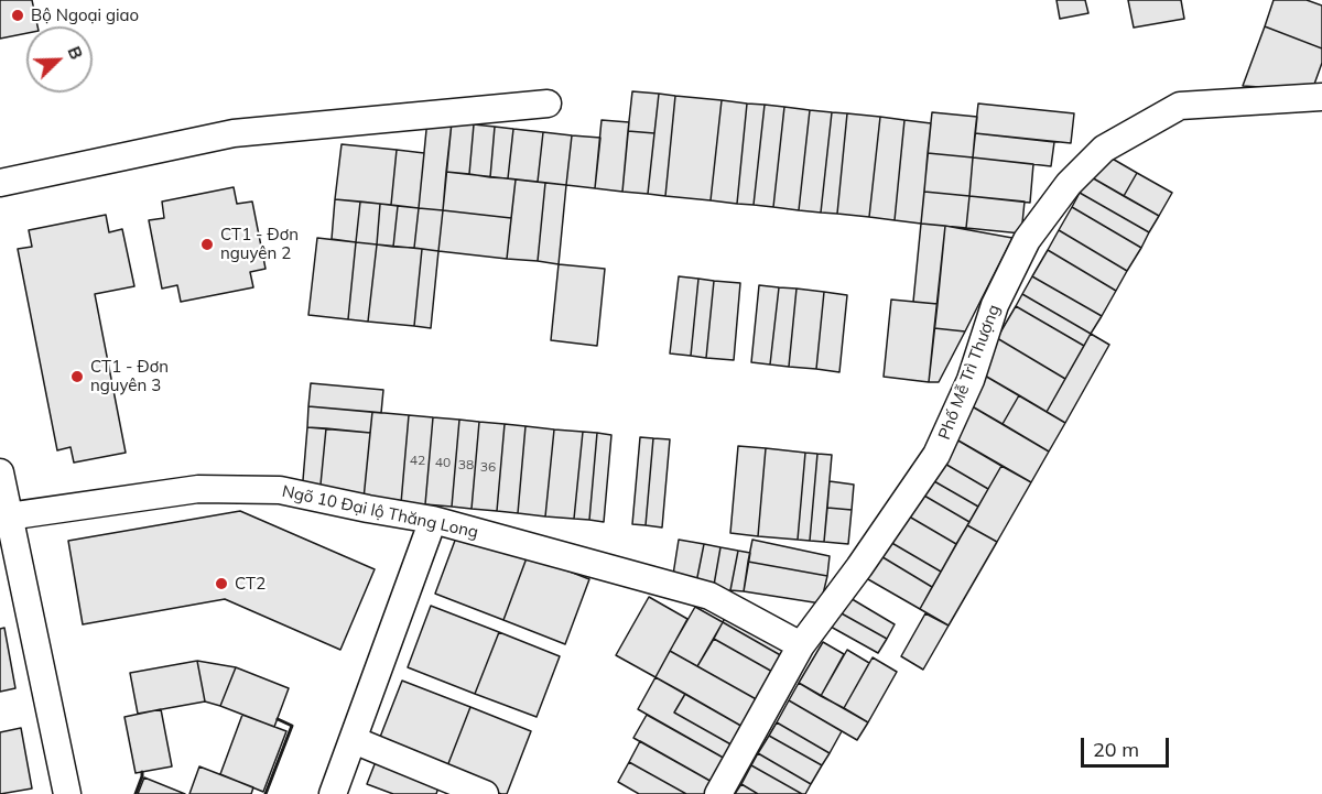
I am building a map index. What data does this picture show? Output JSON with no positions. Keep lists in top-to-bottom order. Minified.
{"streets":{"street":["Phố Mễ Trì Thượng","Ngõ 10 Đại lộ Thăng Long"]},"crossings":[["Phố Mễ Trì Thượng","Ngõ 10 Đại lộ Thăng Long"]],"places":["Bộ Ngoại giao","CT1 - Đơn nguyên 2","CT1 - Đơn nguyên 3","CT2"],"house_numbers":["42","40","38","36"],"scale_bar":"20 m","north":"top right"}
